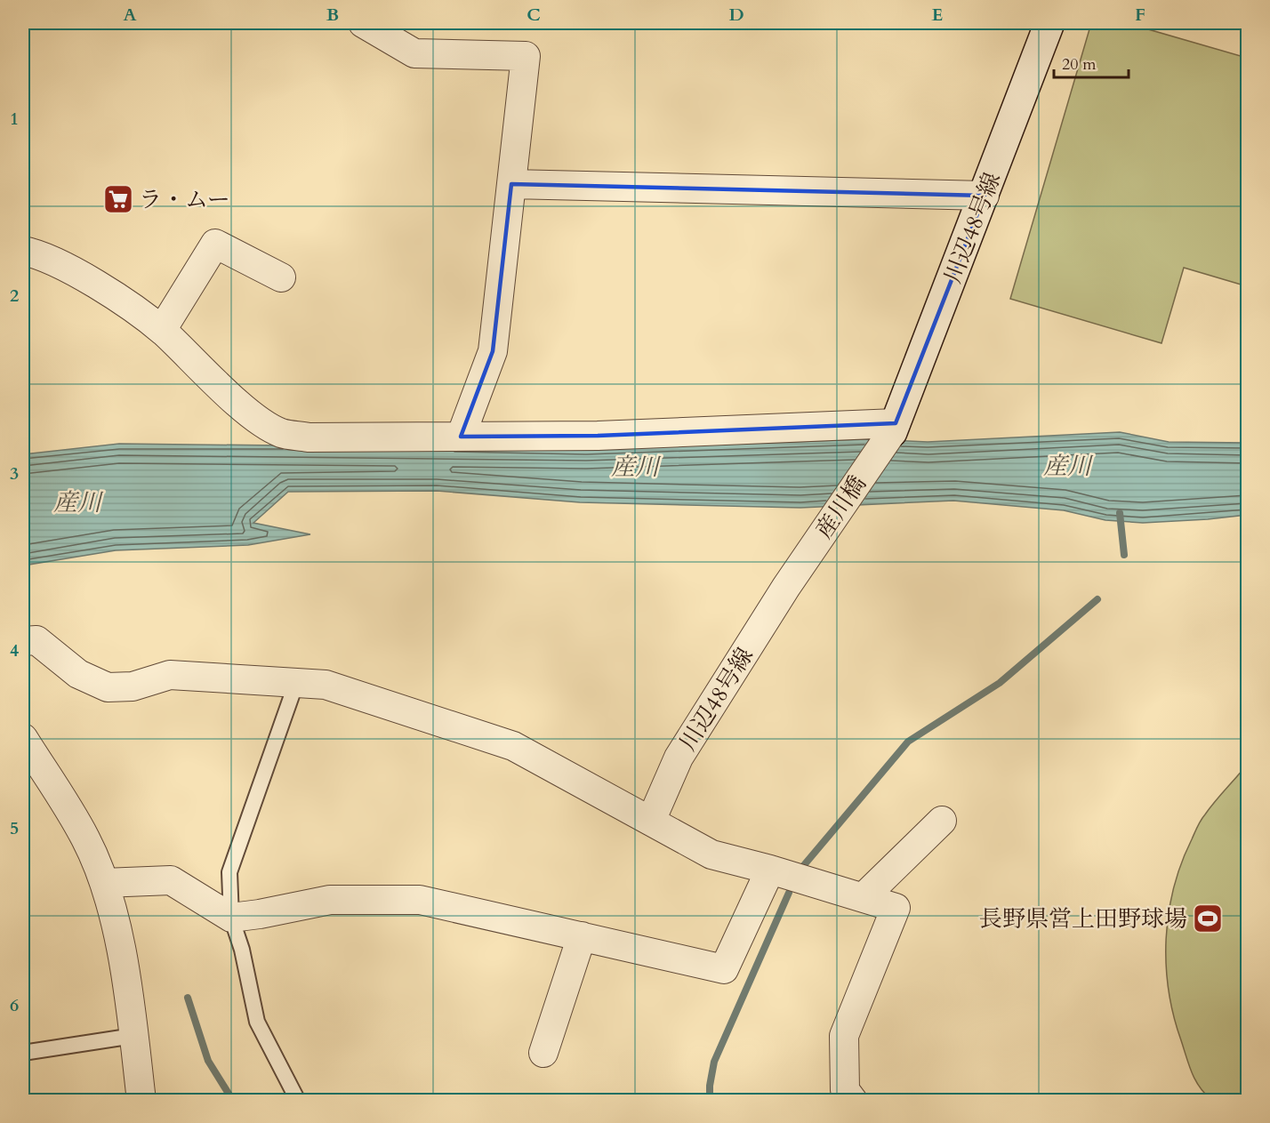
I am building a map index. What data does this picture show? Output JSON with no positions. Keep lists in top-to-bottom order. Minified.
{"streets":{"street":["川辺48号線","産川橋"]},"crossings":[["川辺48号線","産川橋"]],"water":["産川"],"places":{"supermarket":["ラ・ムー"],"sports":["長野県営上田野球場"]},"scale_bar":"20 m","grid":{"columns":["A","B","C","D","E","F"],"rows":["1","2","3","4","5","6"]}}
